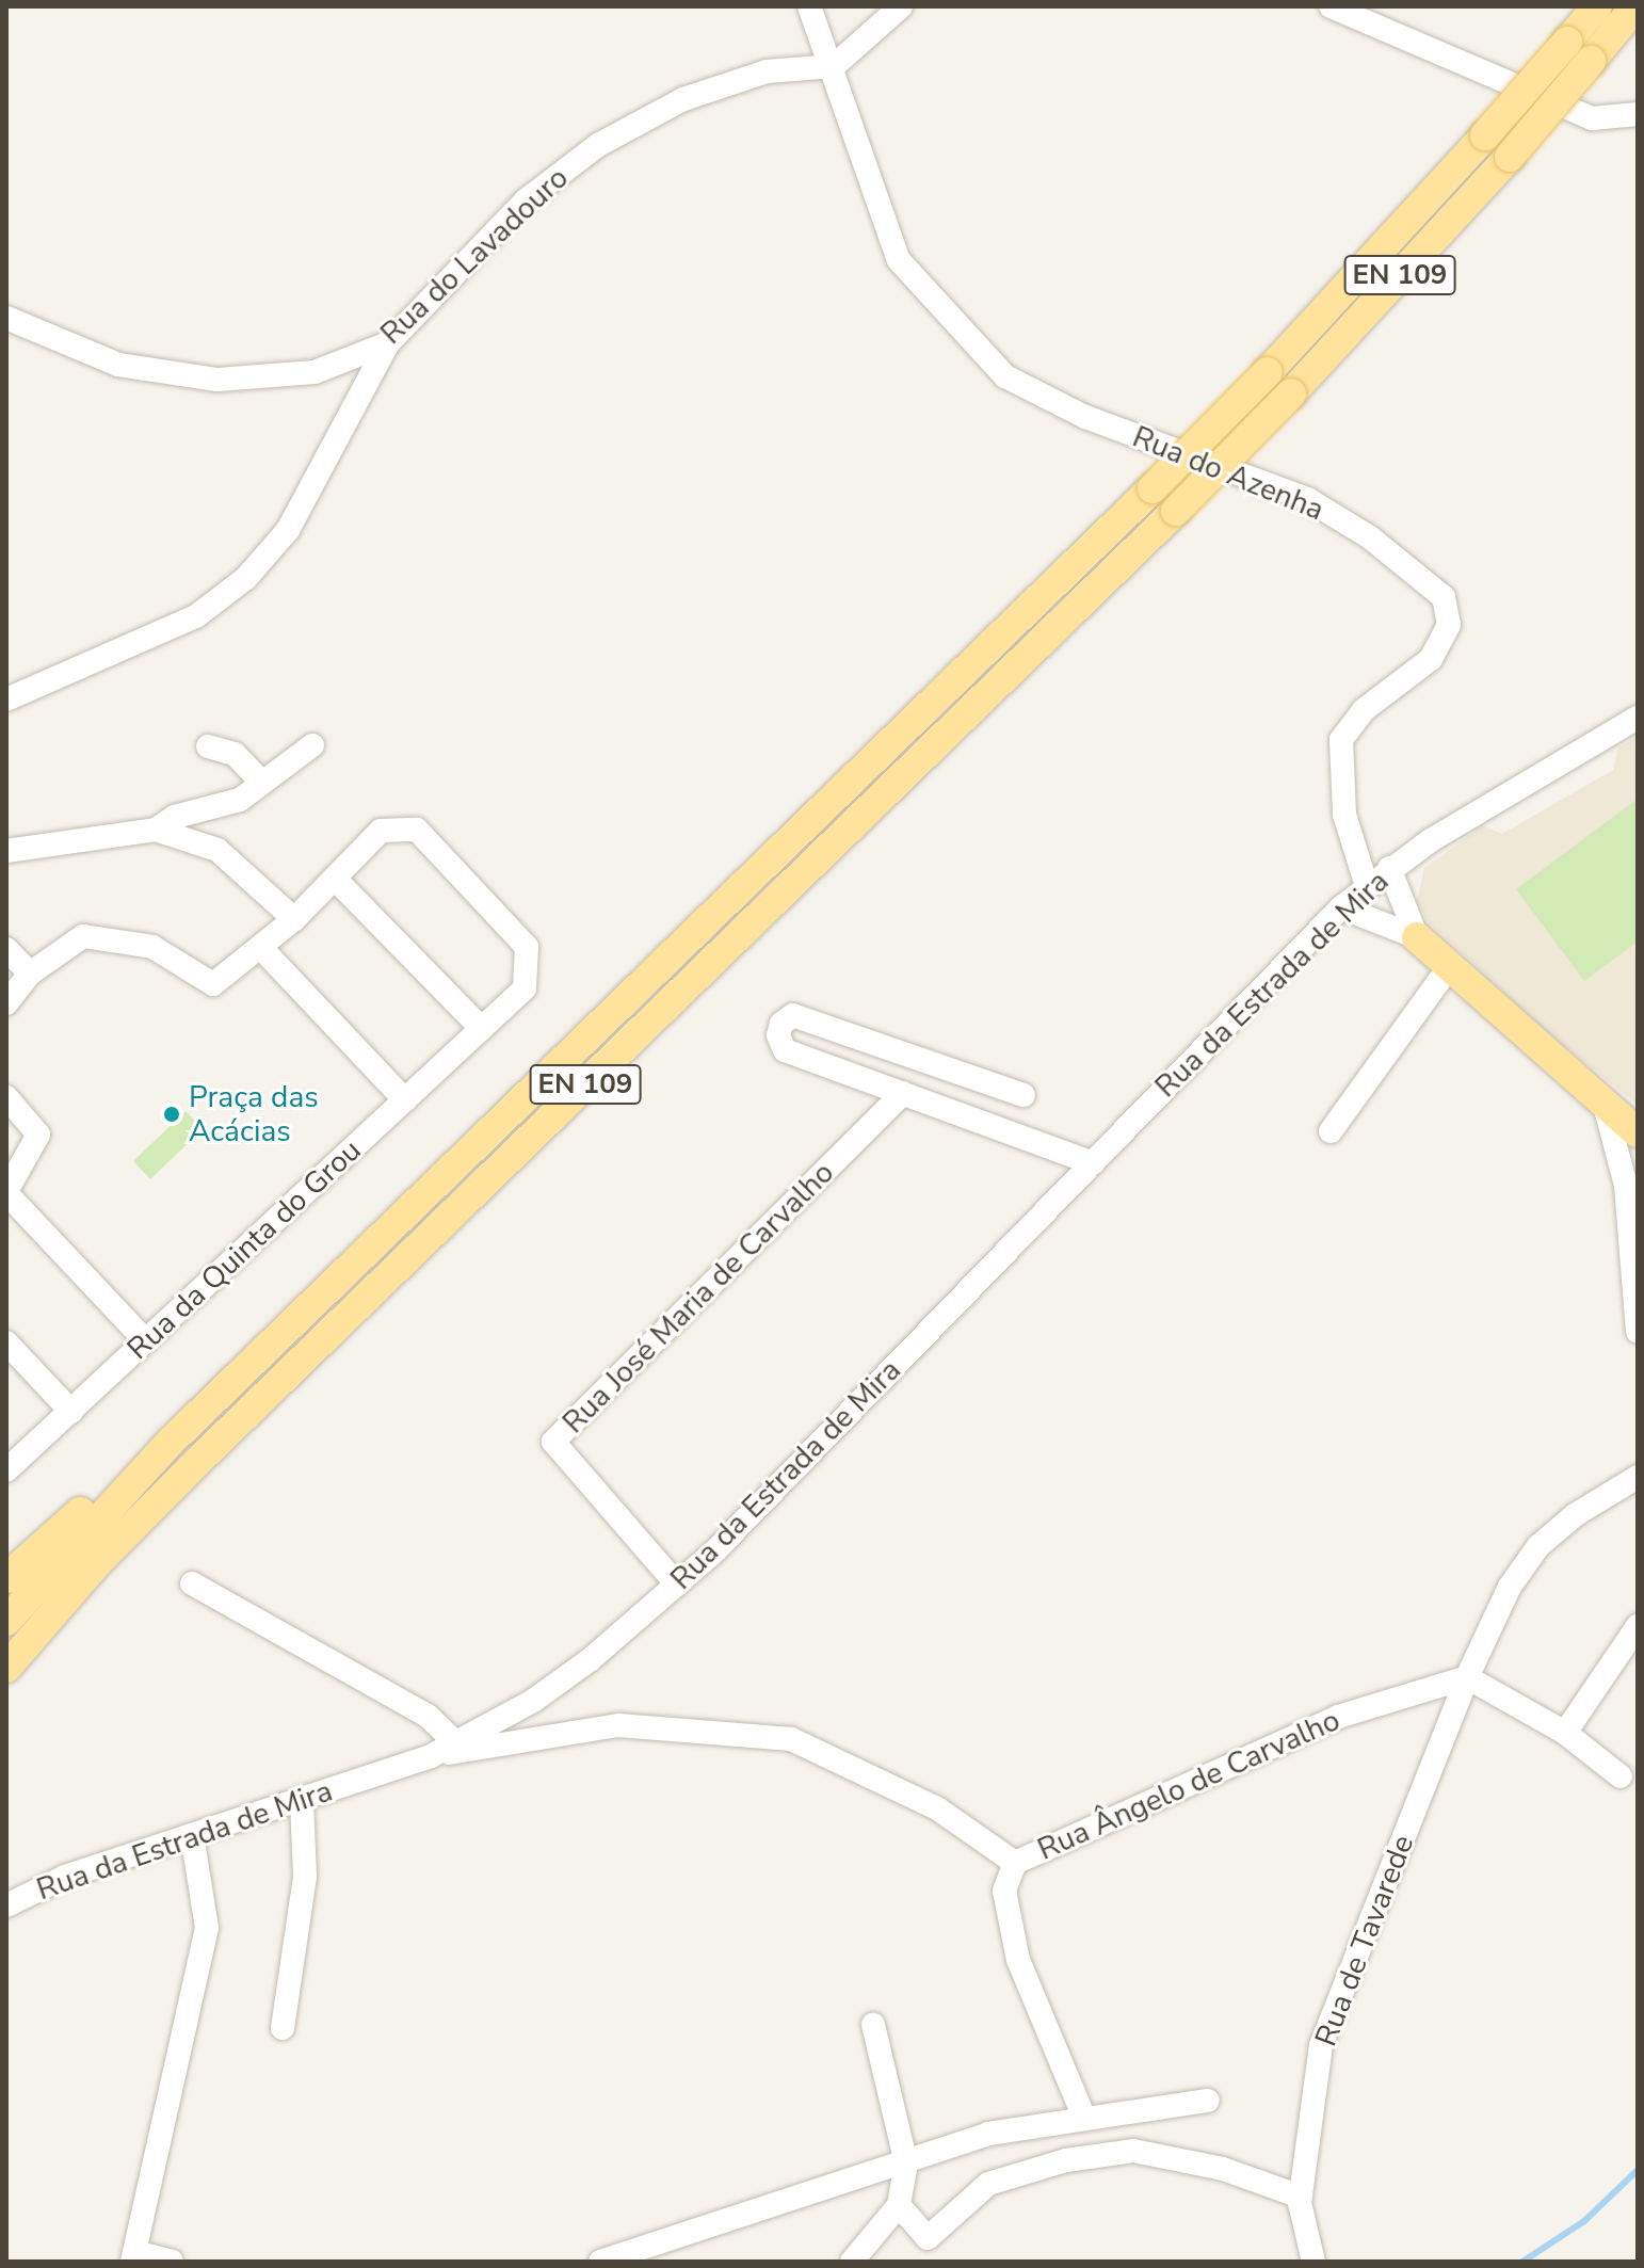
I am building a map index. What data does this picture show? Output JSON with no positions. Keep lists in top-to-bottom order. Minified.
{"streets":{"main road":["EN 109"],"street":["Rua do Lavadouro","Rua do Azenha","Rua da Estrada de Mira","Rua da Quinta do Grou","Rua José Maria de Carvalho","Rua Ângelo de Carvalho","Rua de Tavarede"]},"crossings":[["Rua do Lavadouro","Rua do Azenha"],["Rua do Azenha","Rua da Estrada de Mira"],["Rua da Estrada de Mira","Rua José Maria de Carvalho"],["Rua da Estrada de Mira","Rua Ângelo de Carvalho"],["Rua Ângelo de Carvalho","Rua de Tavarede"]],"places":["Praça das Acácias"]}
